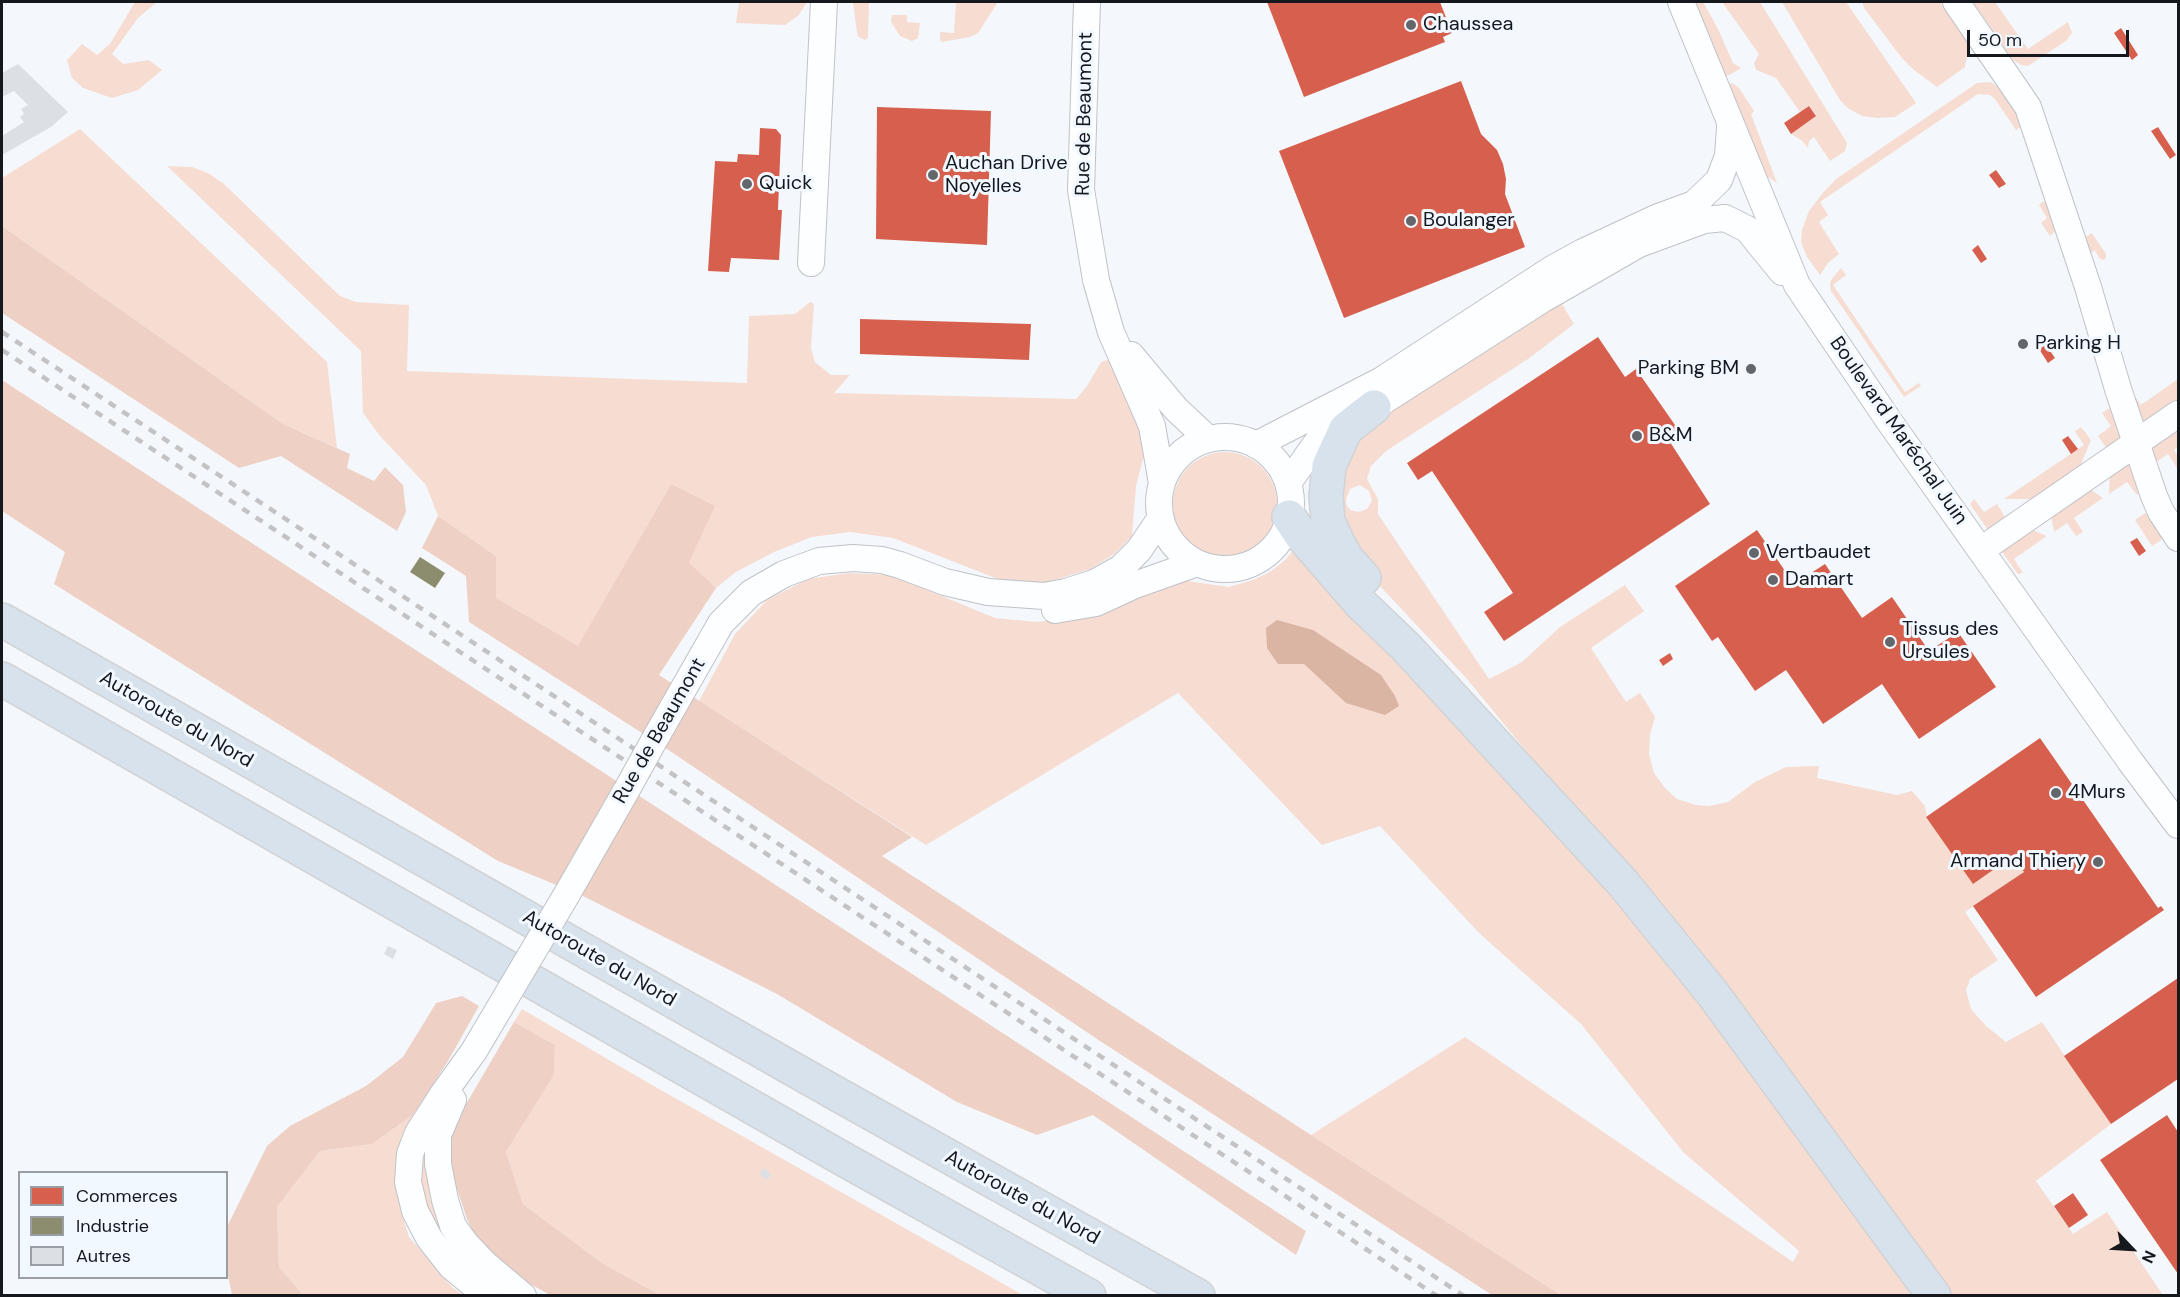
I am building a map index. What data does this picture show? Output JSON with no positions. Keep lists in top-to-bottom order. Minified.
{"streets":{"highway":["Autoroute du Nord"],"street":["Rue de Beaumont","Boulevard Maréchal Juin"]},"places":["Chaussea","Auchan Drive Noyelles","Quick","Boulanger","Parking H","Parking BM","B&M","Vertbaudet","Damart","Tissus des Ursules","4Murs","Armand Thiery"],"legend":["Commerces","Industrie","Autres"],"scale_bar":"50 m","north":"bottom right"}
